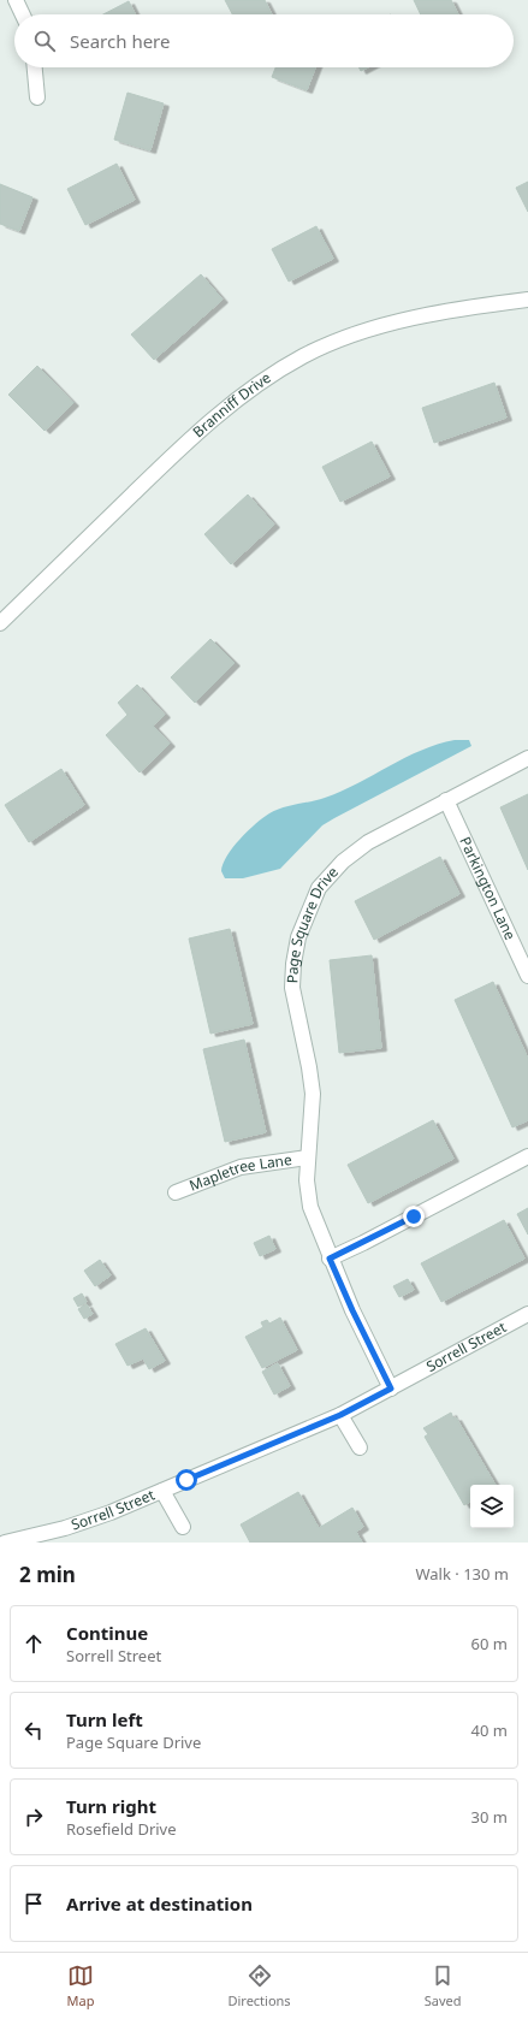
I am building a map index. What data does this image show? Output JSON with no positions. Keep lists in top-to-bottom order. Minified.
{"streets":{"street":["Branniff Drive","Parkington Lane","Page Square Drive","Mapletree Lane","Sorrell Street"]},"crossings":[["Parkington Lane","Page Square Drive"],["Page Square Drive","Mapletree Lane"],["Page Square Drive","Sorrell Street"]],"page":{"search":"Search here","heading":["2 min","Walk · 130 m"],"list":[["Continue","Sorrell Street","60 m"],["Turn left","Page Square Drive","40 m"],["Turn right","Rosefield Drive","30 m"],"Arrive at destination"],"nav":["Map","Directions","Saved"]}}
